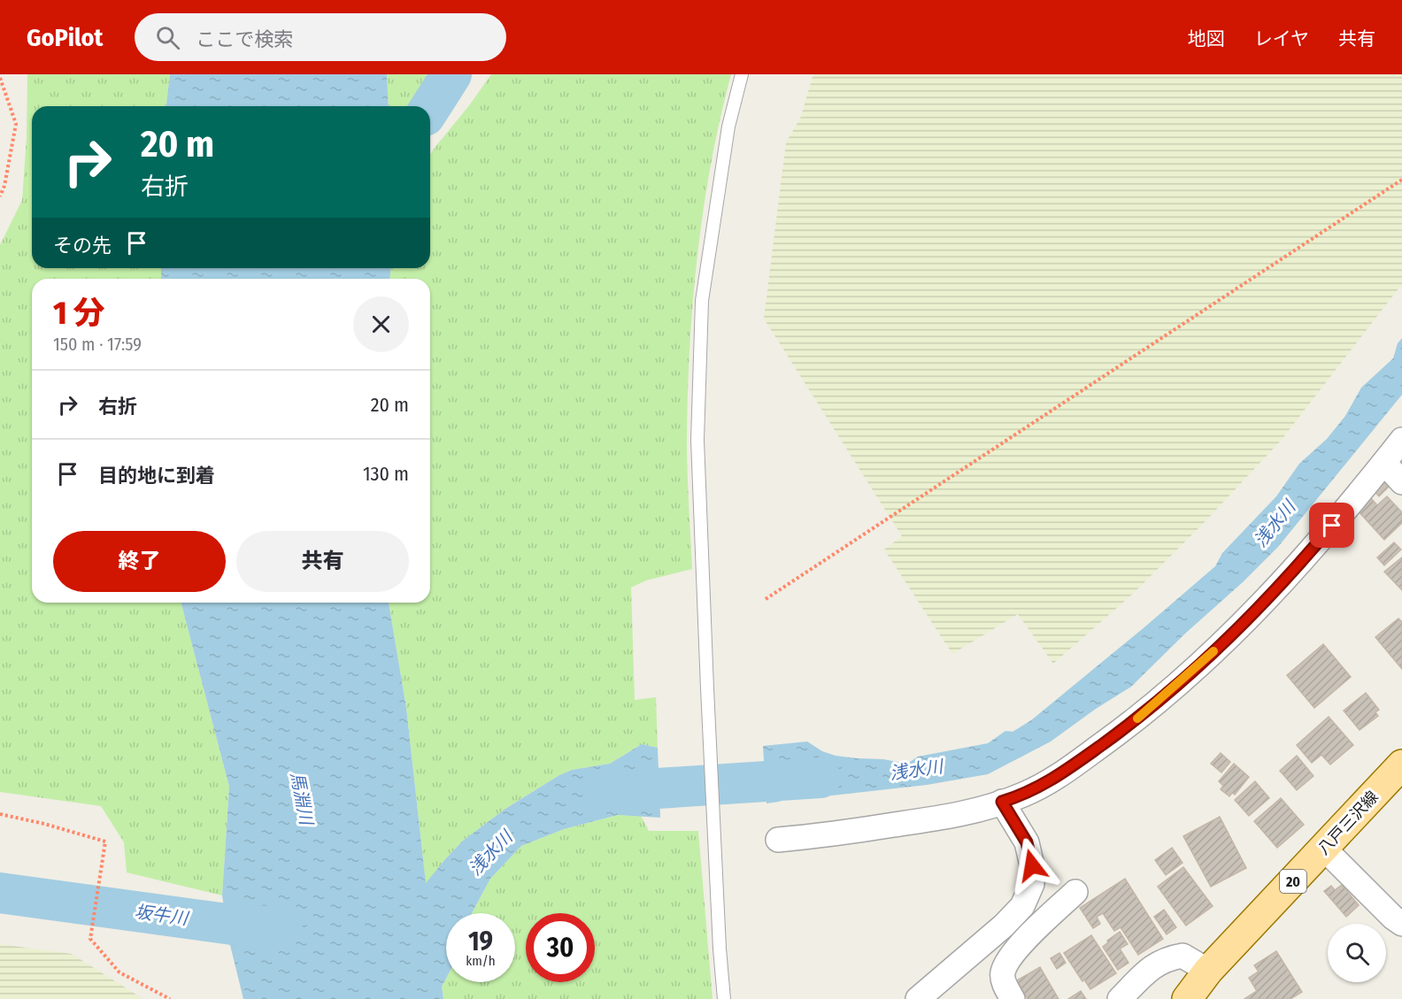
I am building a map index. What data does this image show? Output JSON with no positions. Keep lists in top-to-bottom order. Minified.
{"streets":{"main road":["八戸三沢線","20"]},"water":["浅水川","馬淵川","坂牛川"],"page":{"header":"GoPilot","search":"ここで検索","nav":["地図","レイヤ","共有"],"turn":["20 m","右折"],"then":"その先","heading":["1 分","150 m · 17:59"],"list":[{"name":"右折","value":"20 m"},{"name":"目的地に到着","value":"130 m"}],"buttons":["終了","共有"],"speed":"19 km/h","limit":"30"}}
